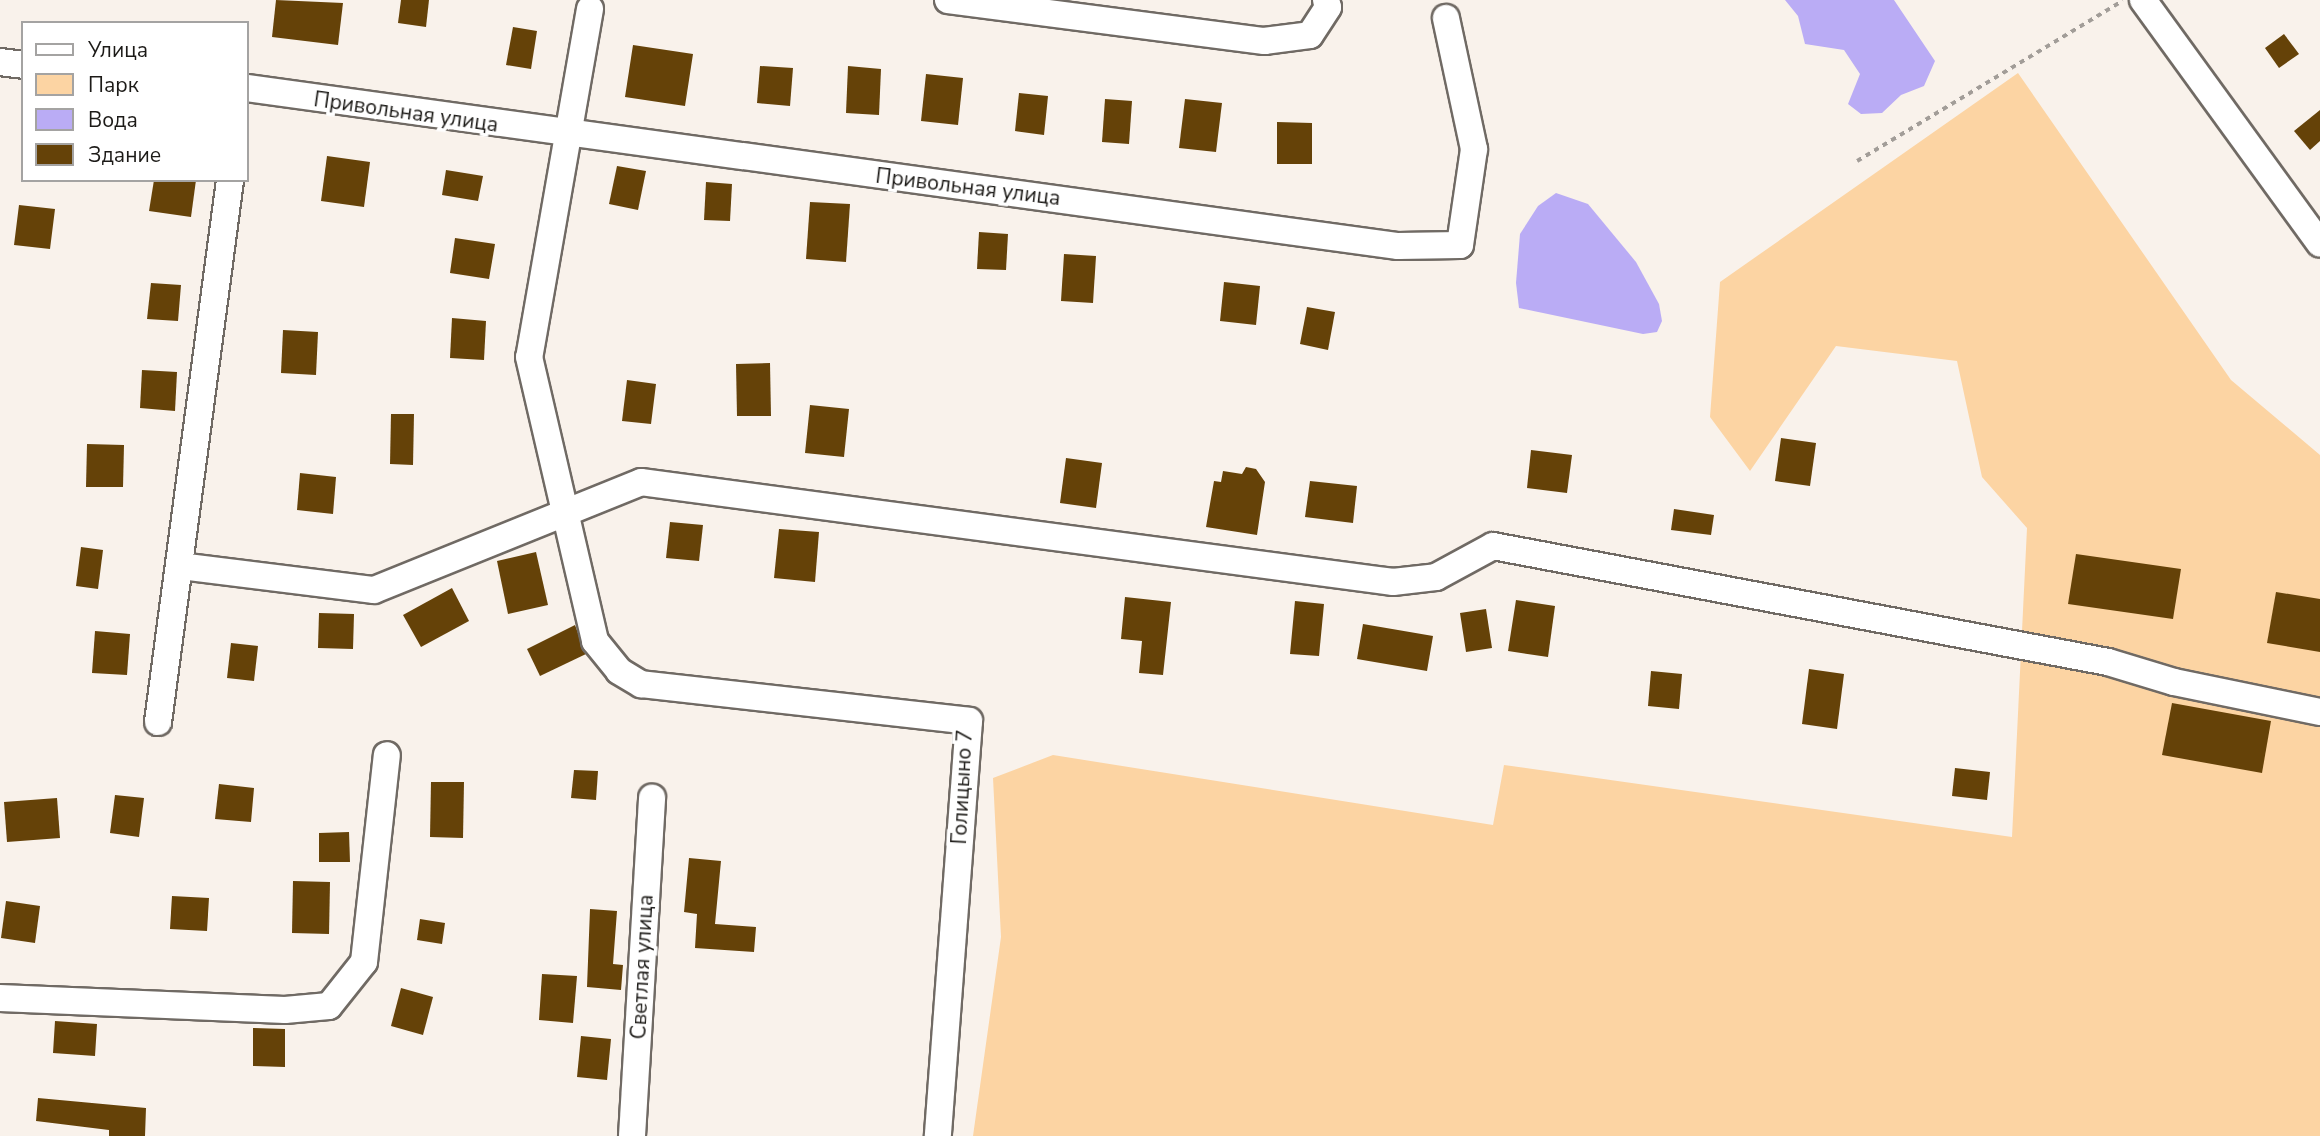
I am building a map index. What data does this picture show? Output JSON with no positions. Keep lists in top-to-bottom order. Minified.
{"streets":{"street":["Привольная улица","Голицыно 7","Светлая улица"]},"legend":["Улица","Парк","Вода","Здание"]}
